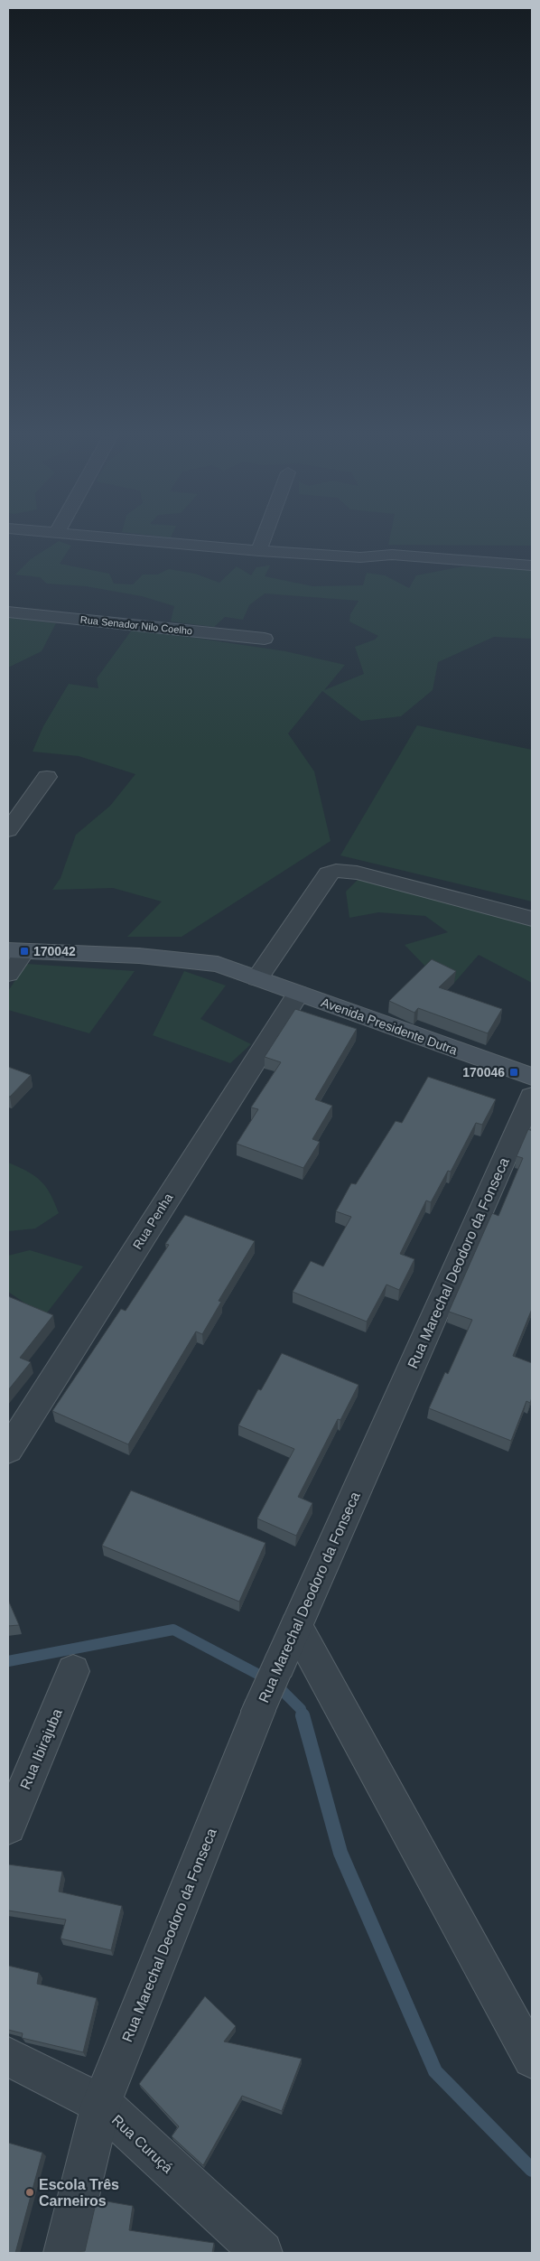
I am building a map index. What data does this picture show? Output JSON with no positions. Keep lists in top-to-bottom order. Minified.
{"streets":{"main road":["Avenida Presidente Dutra"],"street":["Rua Senador Nilo Coelho","Rua Penha","Rua Marechal Deodoro da Fonseca","Rua Ibirajuba","Rua Curuçá"]},"crossings":[["Avenida Presidente Dutra","Rua Penha"],["Rua Marechal Deodoro da Fonseca","Rua Curuçá"]],"places":{"transit":["170042","170046"],"other":["Escola Três Carneiros"]}}
